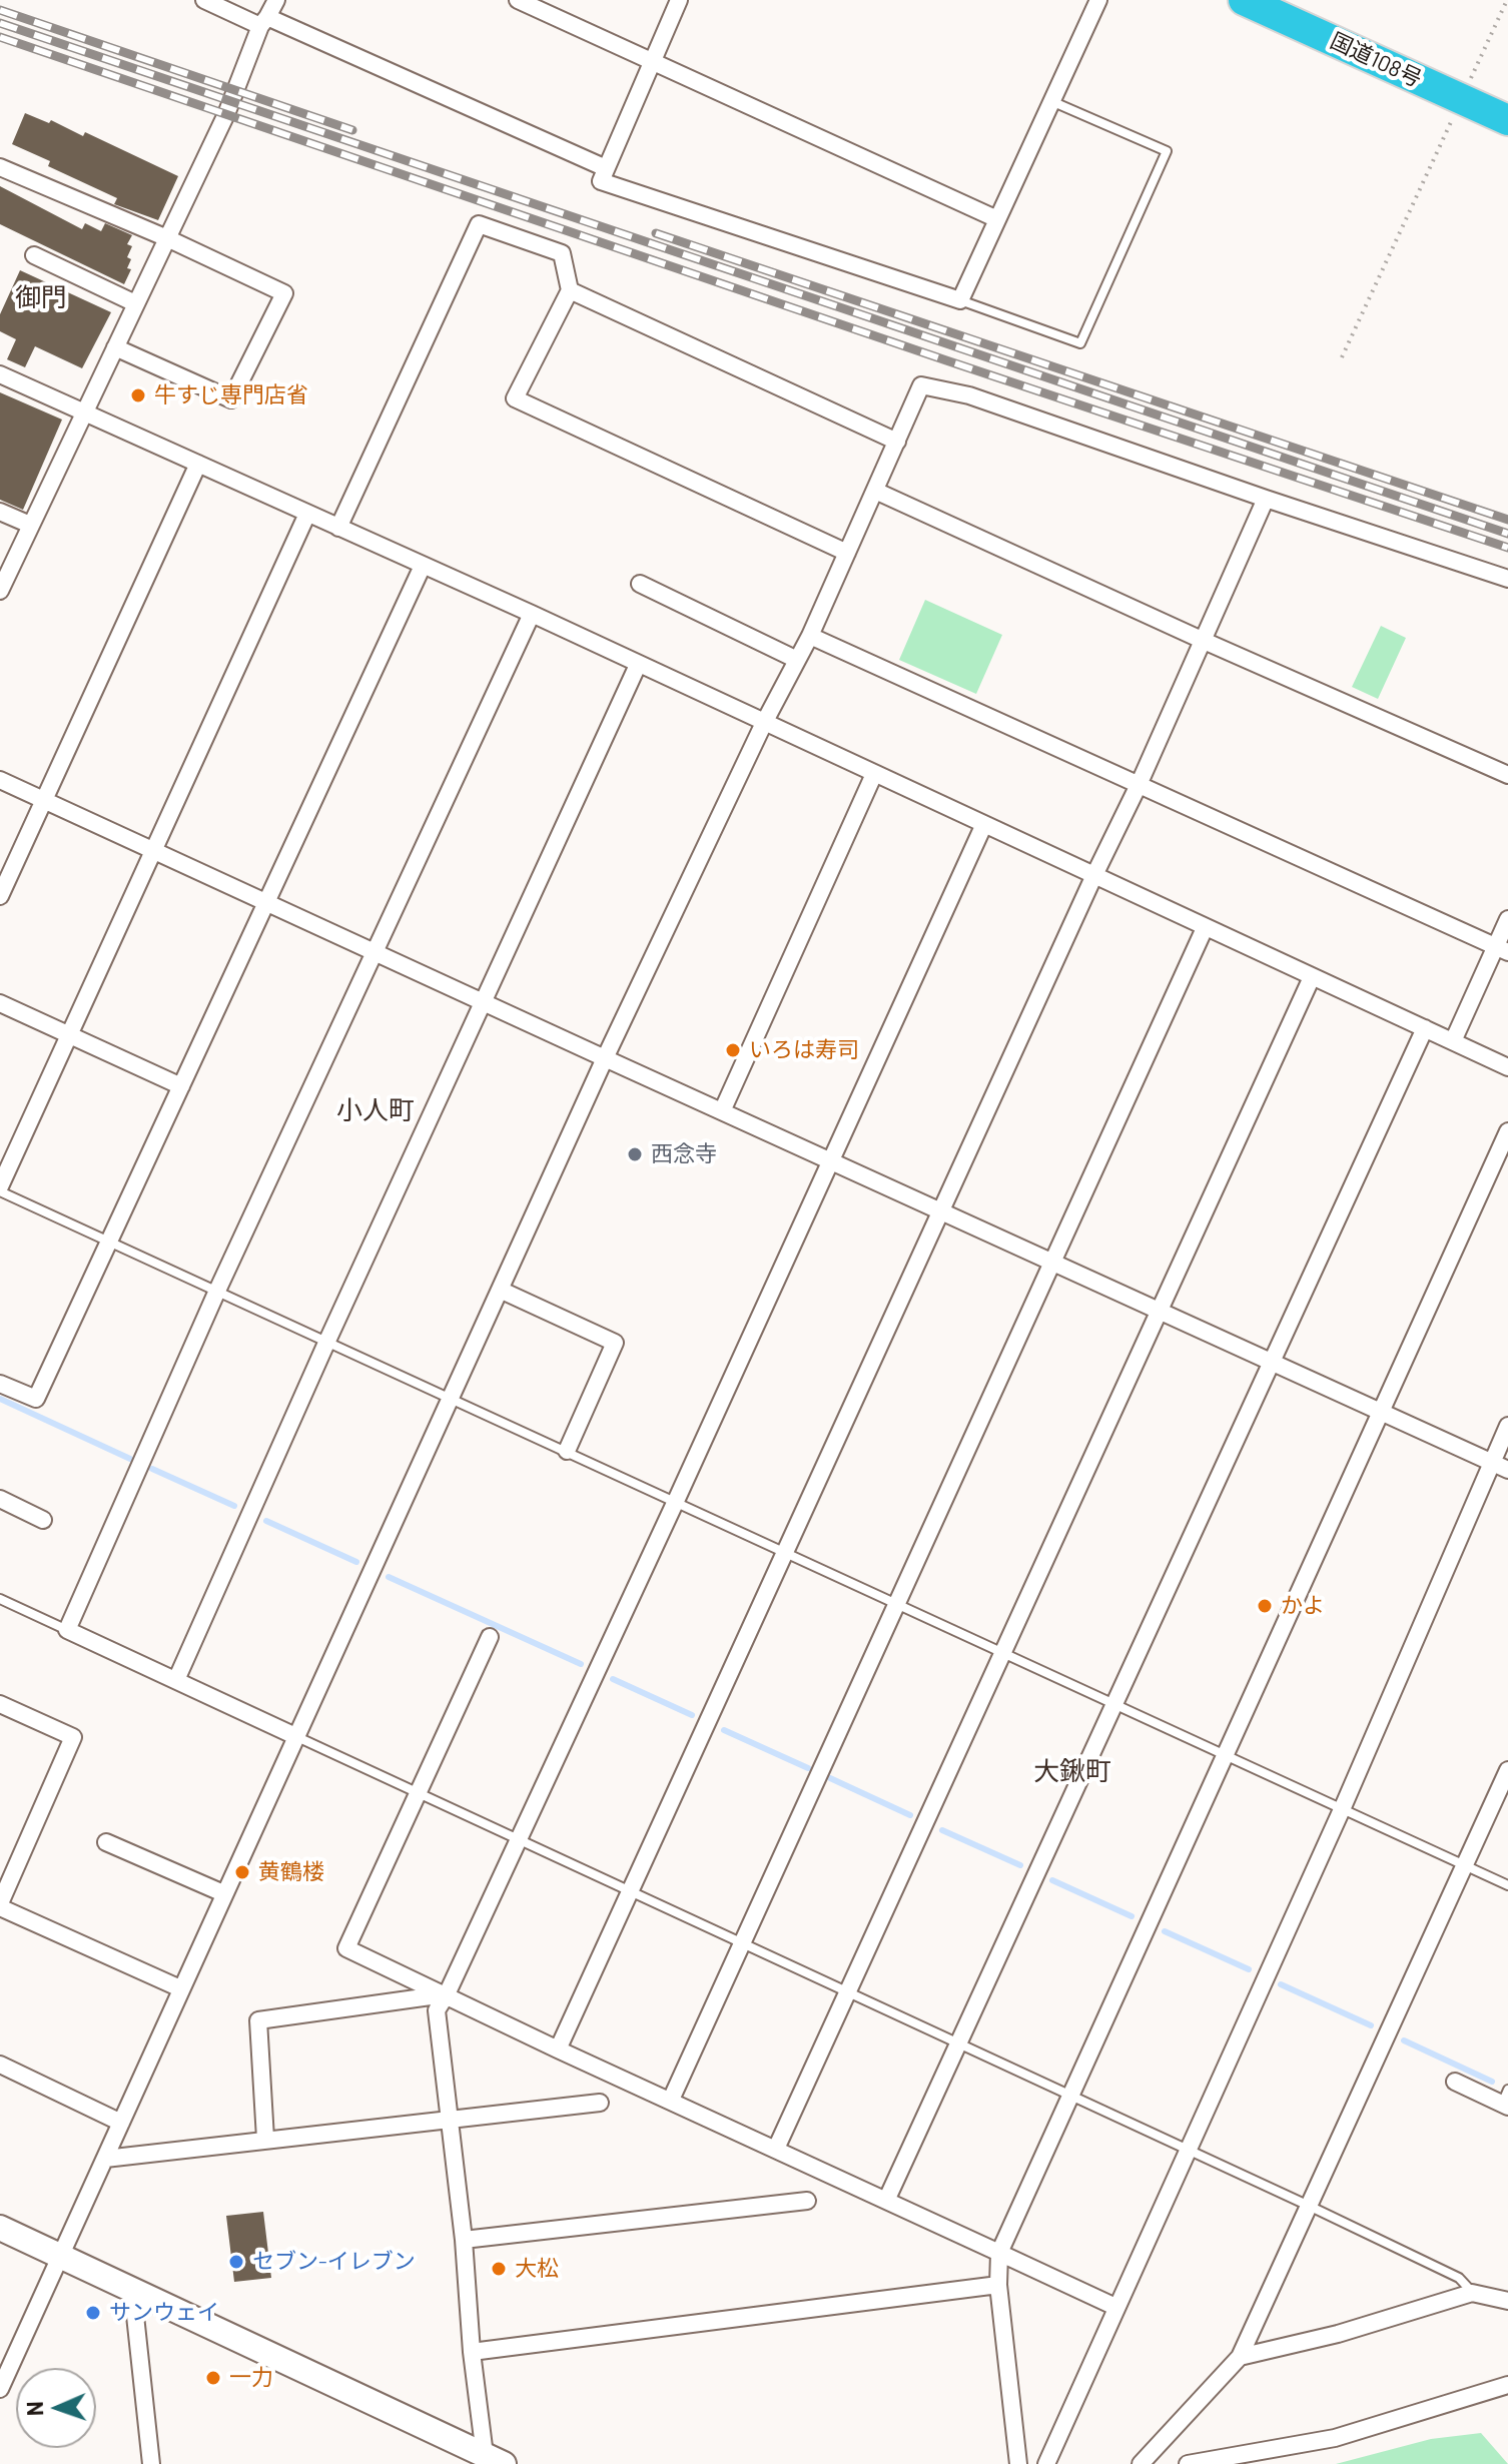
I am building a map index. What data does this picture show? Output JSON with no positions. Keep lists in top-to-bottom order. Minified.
{"streets":{"highway":["国道108号"]},"districts":["御門","小人町","大鍬町"],"places":["牛すじ専門店省","いろは寿司","西念寺","かよ","黄鶴楼","セブン-イレブン","大松","サンウェイ","一力"],"north":"left"}
